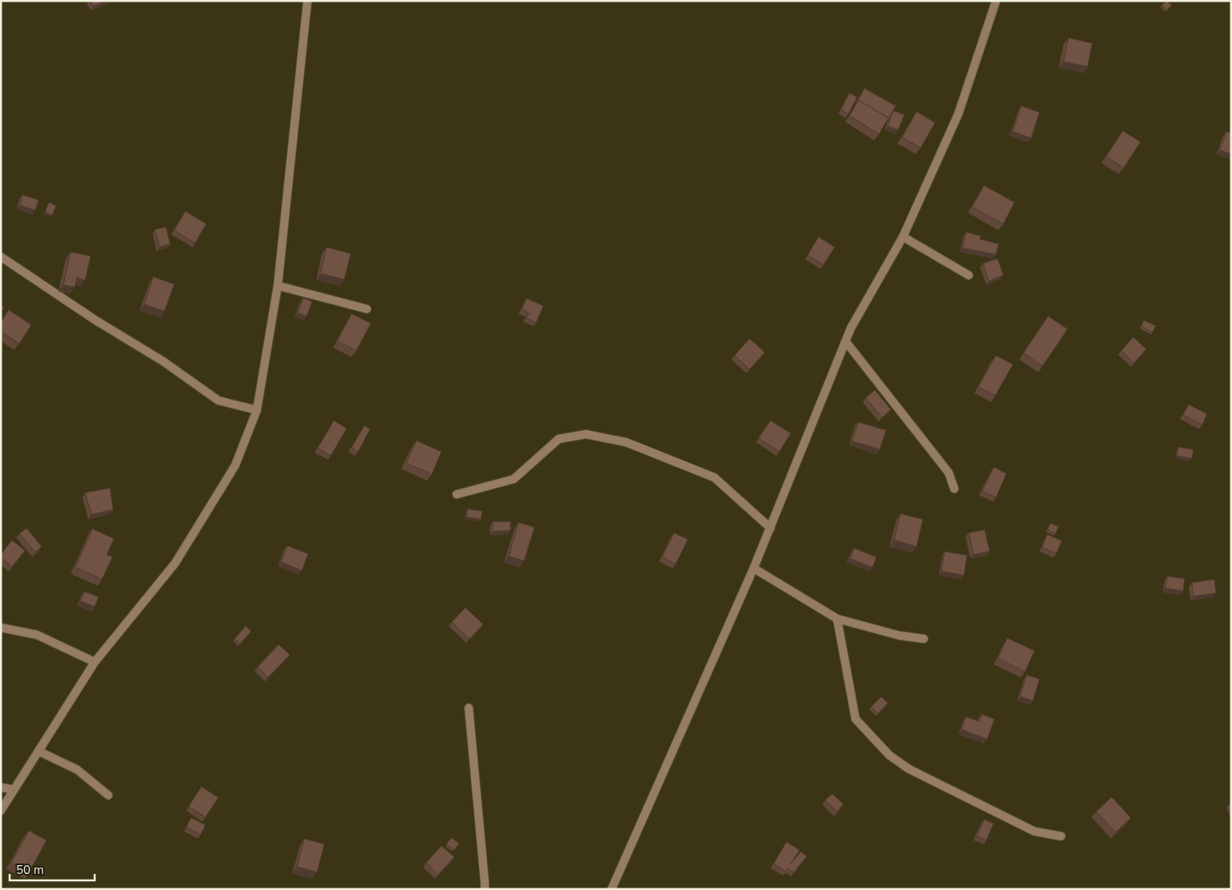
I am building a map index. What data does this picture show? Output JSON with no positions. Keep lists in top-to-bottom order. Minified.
{"scale_bar":"50 m"}
